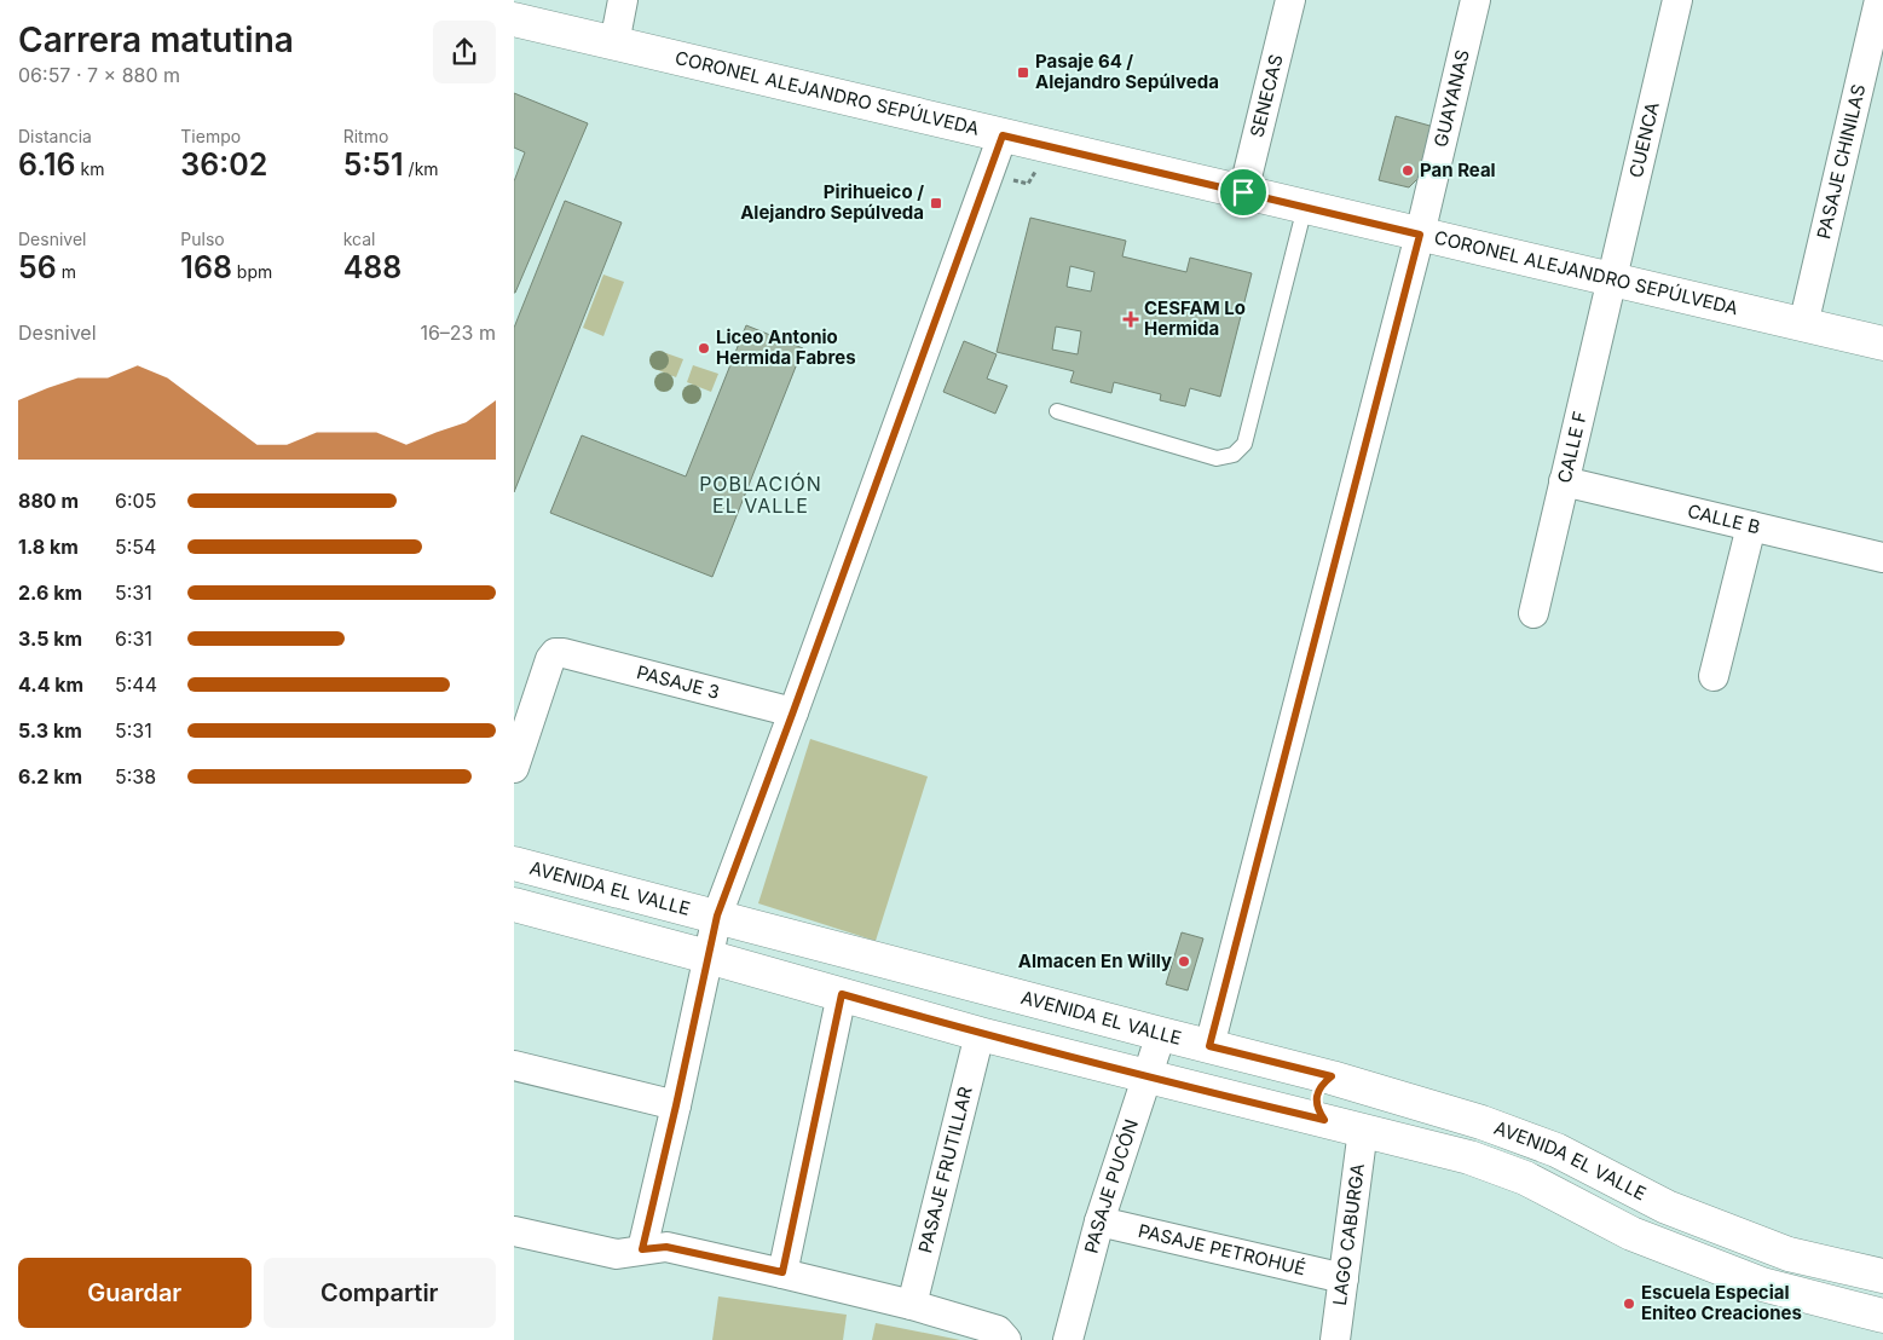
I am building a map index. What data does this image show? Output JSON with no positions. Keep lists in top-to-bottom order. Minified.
{"streets":{"street":["CORONEL ALEJANDRO SEPÚLVEDA","SENECAS","GUAYANAS","CUENCA","PASAJE CHINILAS","CALLE F","CALLE B","PASAJE 3","AVENIDA EL VALLE","PASAJE FRUTILLAR","PASAJE PUCÓN","LAGO CABURGA","PASAJE PETROHUÉ"]},"crossings":[["CORONEL ALEJANDRO SEPÚLVEDA","SENECAS"],["CORONEL ALEJANDRO SEPÚLVEDA","GUAYANAS"],["CORONEL ALEJANDRO SEPÚLVEDA","CUENCA"],["CORONEL ALEJANDRO SEPÚLVEDA","PASAJE CHINILAS"],["CORONEL ALEJANDRO SEPÚLVEDA","CALLE F"],["GUAYANAS","AVENIDA EL VALLE"],["CUENCA","CALLE F"],["CALLE F","CALLE B"],["AVENIDA EL VALLE","PASAJE FRUTILLAR"],["AVENIDA EL VALLE","PASAJE PUCÓN"],["AVENIDA EL VALLE","LAGO CABURGA"],["PASAJE PUCÓN","PASAJE PETROHUÉ"],["LAGO CABURGA","PASAJE PETROHUÉ"]],"districts":["POBLACIÓN EL VALLE"],"places":{"transit":["Pasaje 64 / Alejandro Sepúlveda","Pirihueico / Alejandro Sepúlveda"],"other":["Pan Real","Liceo Antonio Hermida Fabres","Almacen En Willy","Escuela Especial Eniteo Creaciones"],"health":["CESFAM Lo Hermida"]},"page":{"heading":["Carrera matutina","06:57 · 7 × 880 m"],"stats":[["Distancia","6.16 km"],["Tiempo","36:02"],["Ritmo","5:51 /km"],["Desnivel","56 m"],["Pulso","168 bpm"],["kcal","488"]],"chart":["Desnivel","16–23 m"],"list":[{"name":"880 m","note":"6:05"},{"name":"1.8 km","note":"5:54"},{"name":"2.6 km","note":"5:31"},{"name":"3.5 km","note":"6:31"},{"name":"4.4 km","note":"5:44"},{"name":"5.3 km","note":"5:31"},{"name":"6.2 km","note":"5:38"}],"buttons":["Guardar","Compartir"]}}
